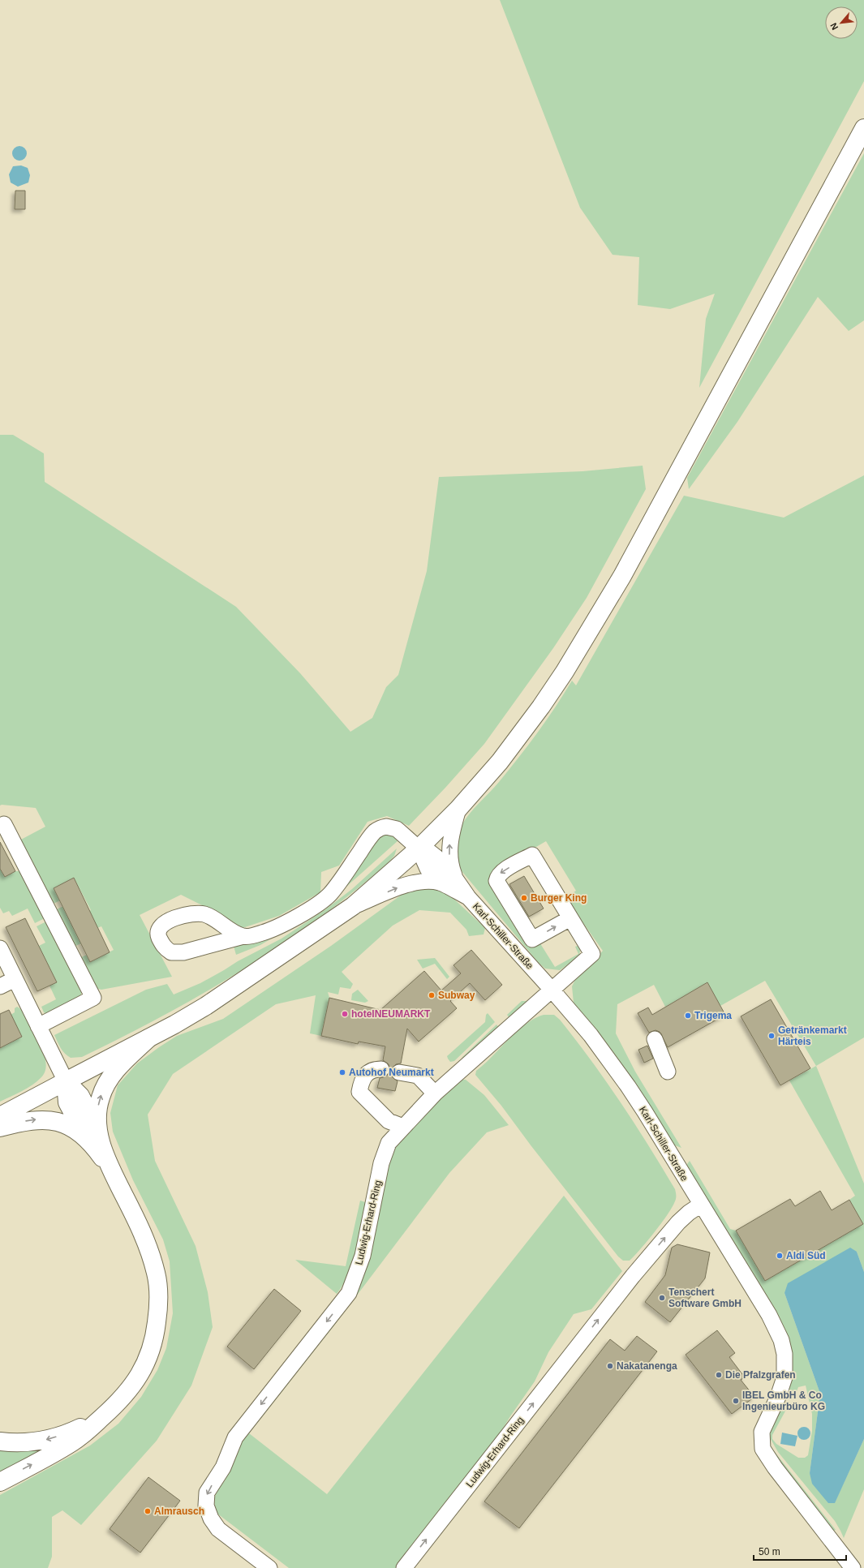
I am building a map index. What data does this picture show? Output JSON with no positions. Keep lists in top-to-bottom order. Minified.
{"streets":{"street":["Karl-Schiller-Straße","Ludwig-Erhard-Ring"]},"crossings":[["Karl-Schiller-Straße","Ludwig-Erhard-Ring"]],"places":["Burger King","Subway","hotelNEUMARKT","Trigema","Getränkemarkt Härteis","Autohof Neumarkt","Aldi Süd","Tenschert Software GmbH","Nakatanenga","Die Pfalzgrafen","IBEL GmbH & Co Ingenieurbüro KG","Almrausch"],"scale_bar":"50 m","north":"bottom left"}
